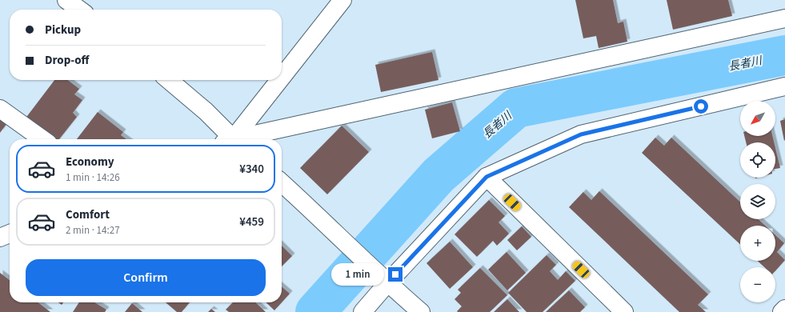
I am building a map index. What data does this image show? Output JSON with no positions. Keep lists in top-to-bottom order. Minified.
{"water":["長者川"],"north":"bottom left","page":{"banner":["Pickup","Drop-off"],"map_buttons":["+","−"],"list":[{"name":"Economy","note":"1 min · 14:26","value":"¥340"},{"name":"Comfort","note":"2 min · 14:27","value":"¥459"}],"buttons":"Confirm","bubble":"1 min"}}
